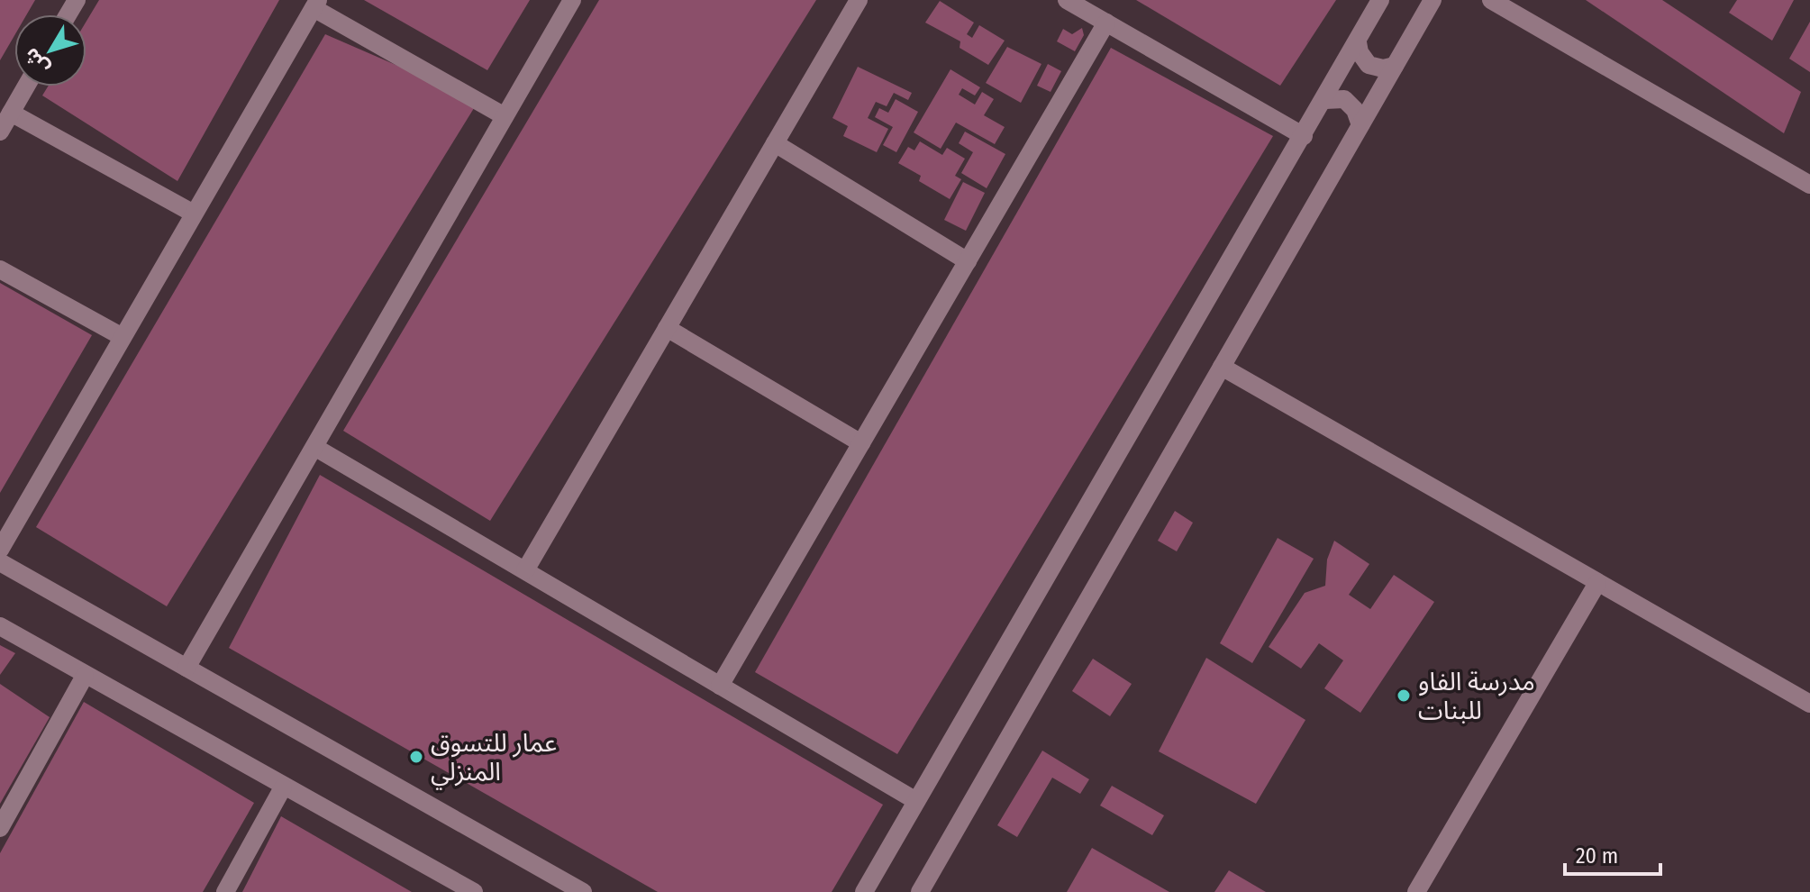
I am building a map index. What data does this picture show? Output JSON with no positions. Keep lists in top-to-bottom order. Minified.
{"places":["مدرسة الفاو للبنات","عمار للتسوق المنزلي"],"scale_bar":"20 m","north":"bottom left"}
